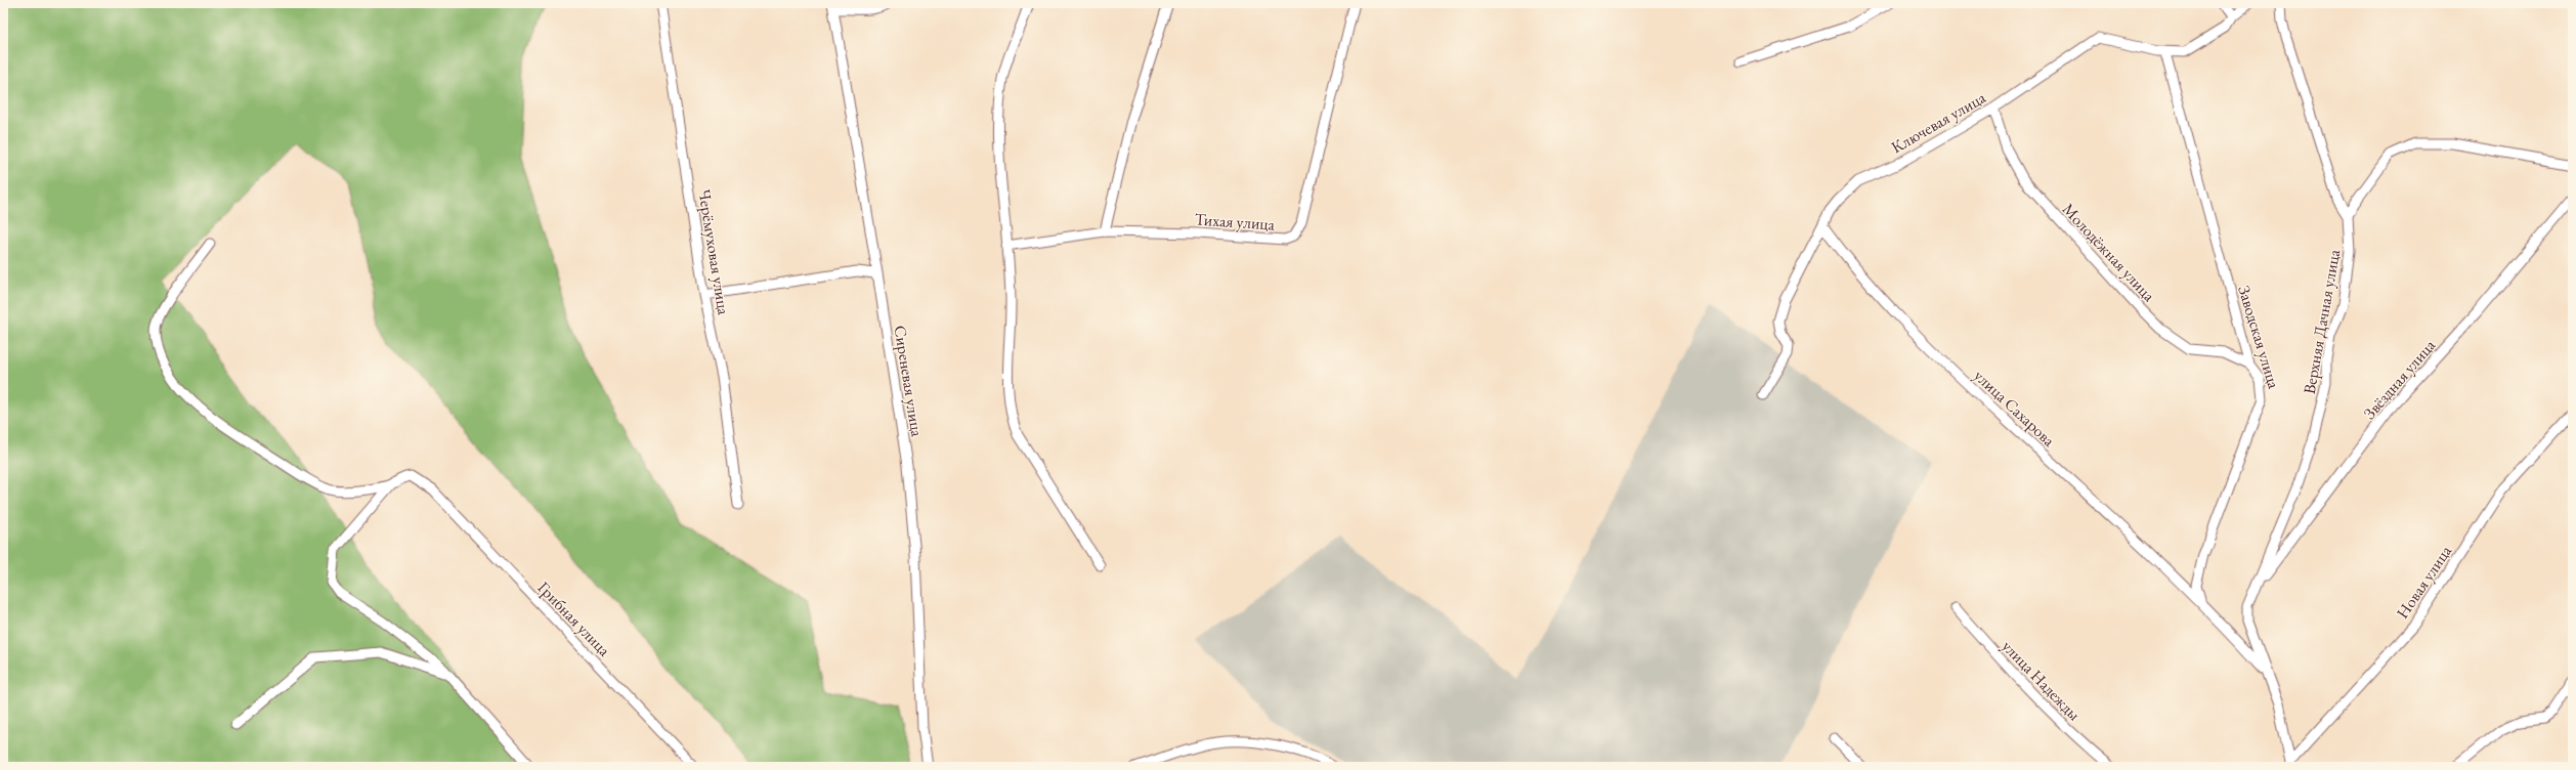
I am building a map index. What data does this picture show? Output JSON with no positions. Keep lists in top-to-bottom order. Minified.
{"streets":{"street":["Ключевая улица","Тихая улица","Черёмуховая улица","Молодёжная улица","Верхняя Дачная улица","Заводская улица","Звёздная улица","Сиреневая улица","улица Сахарова","Новая улица","Грибная улица","улица Надежды"]},"crossings":[["Ключевая улица","Молодёжная улица"],["Ключевая улица","Заводская улица"],["Ключевая улица","улица Сахарова"],["Молодёжная улица","Заводская улица"],["Верхняя Дачная улица","Звёздная улица"],["Верхняя Дачная улица","улица Сахарова"],["Заводская улица","улица Сахарова"]]}
